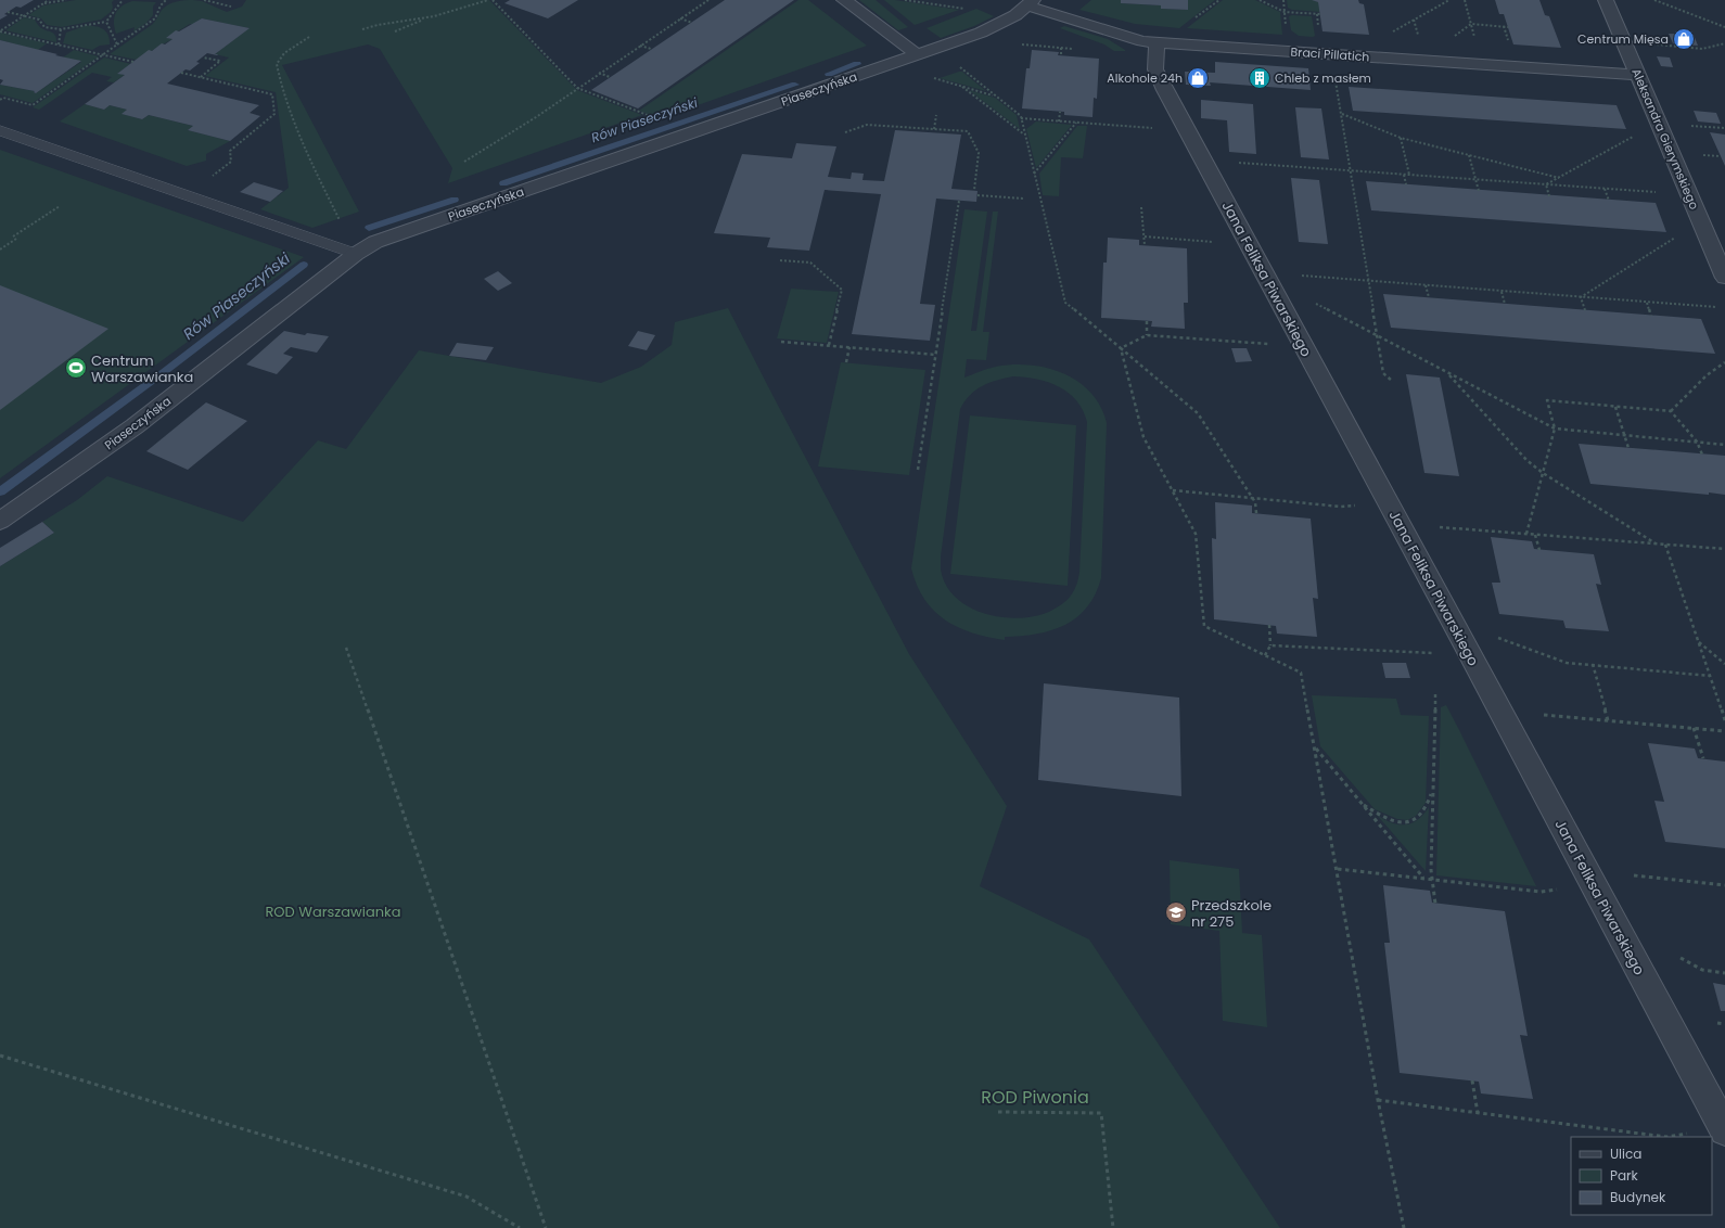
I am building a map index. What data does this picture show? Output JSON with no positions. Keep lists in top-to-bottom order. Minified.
{"streets":{"street":["Braci Pillatich","Piaseczyńska","Aleksandra Gierymskiego","Jana Feliksa Piwarskiego"]},"crossings":[["Braci Pillatich","Piaseczyńska"],["Braci Pillatich","Aleksandra Gierymskiego"],["Braci Pillatich","Jana Feliksa Piwarskiego"]],"water":["Rów Piaseczyński"],"parks":["ROD Warszawianka","ROD Piwonia"],"places":{"shop":["Centrum Mięsa","Alkohole 24h"],"building":["Chleb z masłem"],"sports":["Centrum Warszawianka"],"school or university":["Przedszkole nr 275"]},"legend":["Ulica","Park","Budynek"]}
